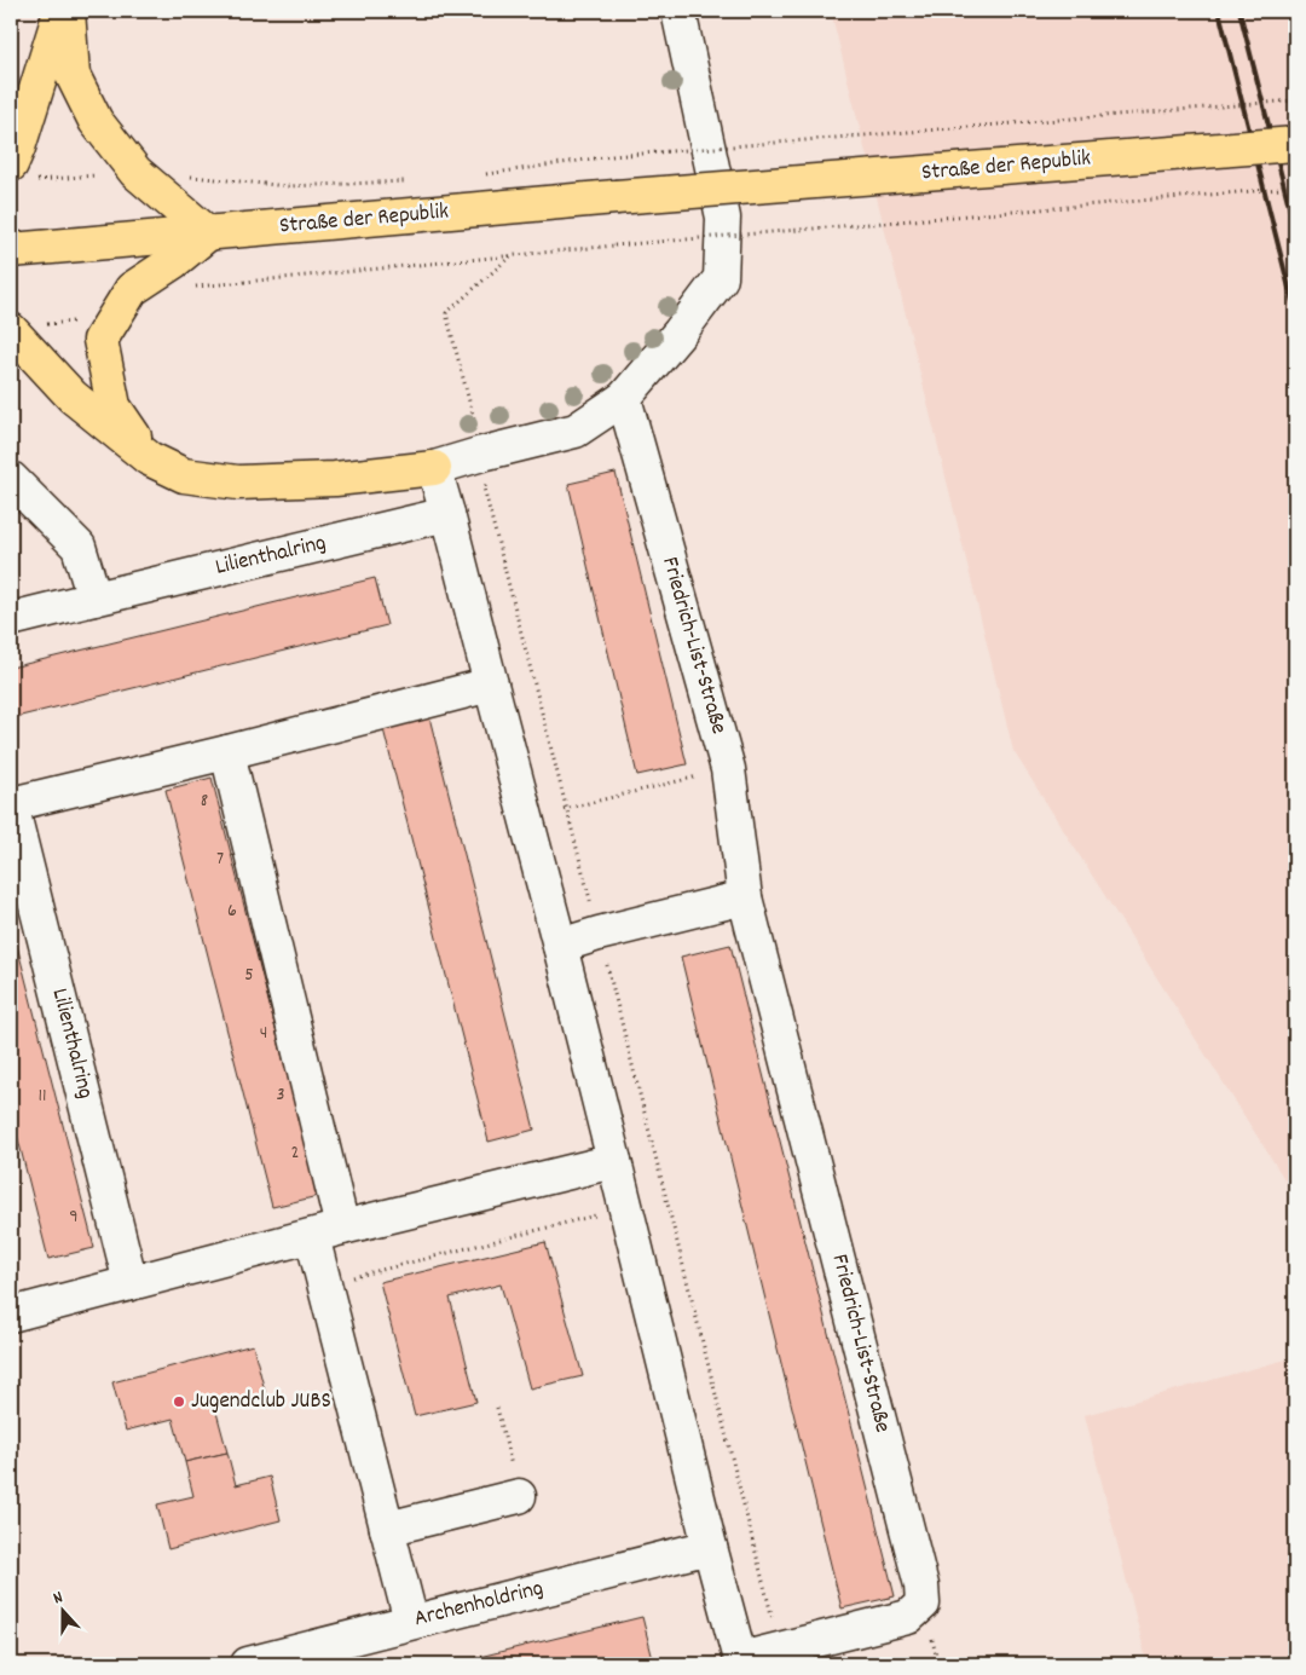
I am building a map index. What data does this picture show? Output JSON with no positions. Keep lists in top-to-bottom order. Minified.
{"streets":{"main road":["Straße der Republik"],"street":["Lilienthalring","Friedrich-List-Straße","Archenholdring"]},"crossings":[["Lilienthalring","Friedrich-List-Straße"],["Friedrich-List-Straße","Archenholdring"]],"places":["Jugendclub JUBS"],"house_numbers":["8","7","6","5","4","3","11","2","9"],"north":"top"}
